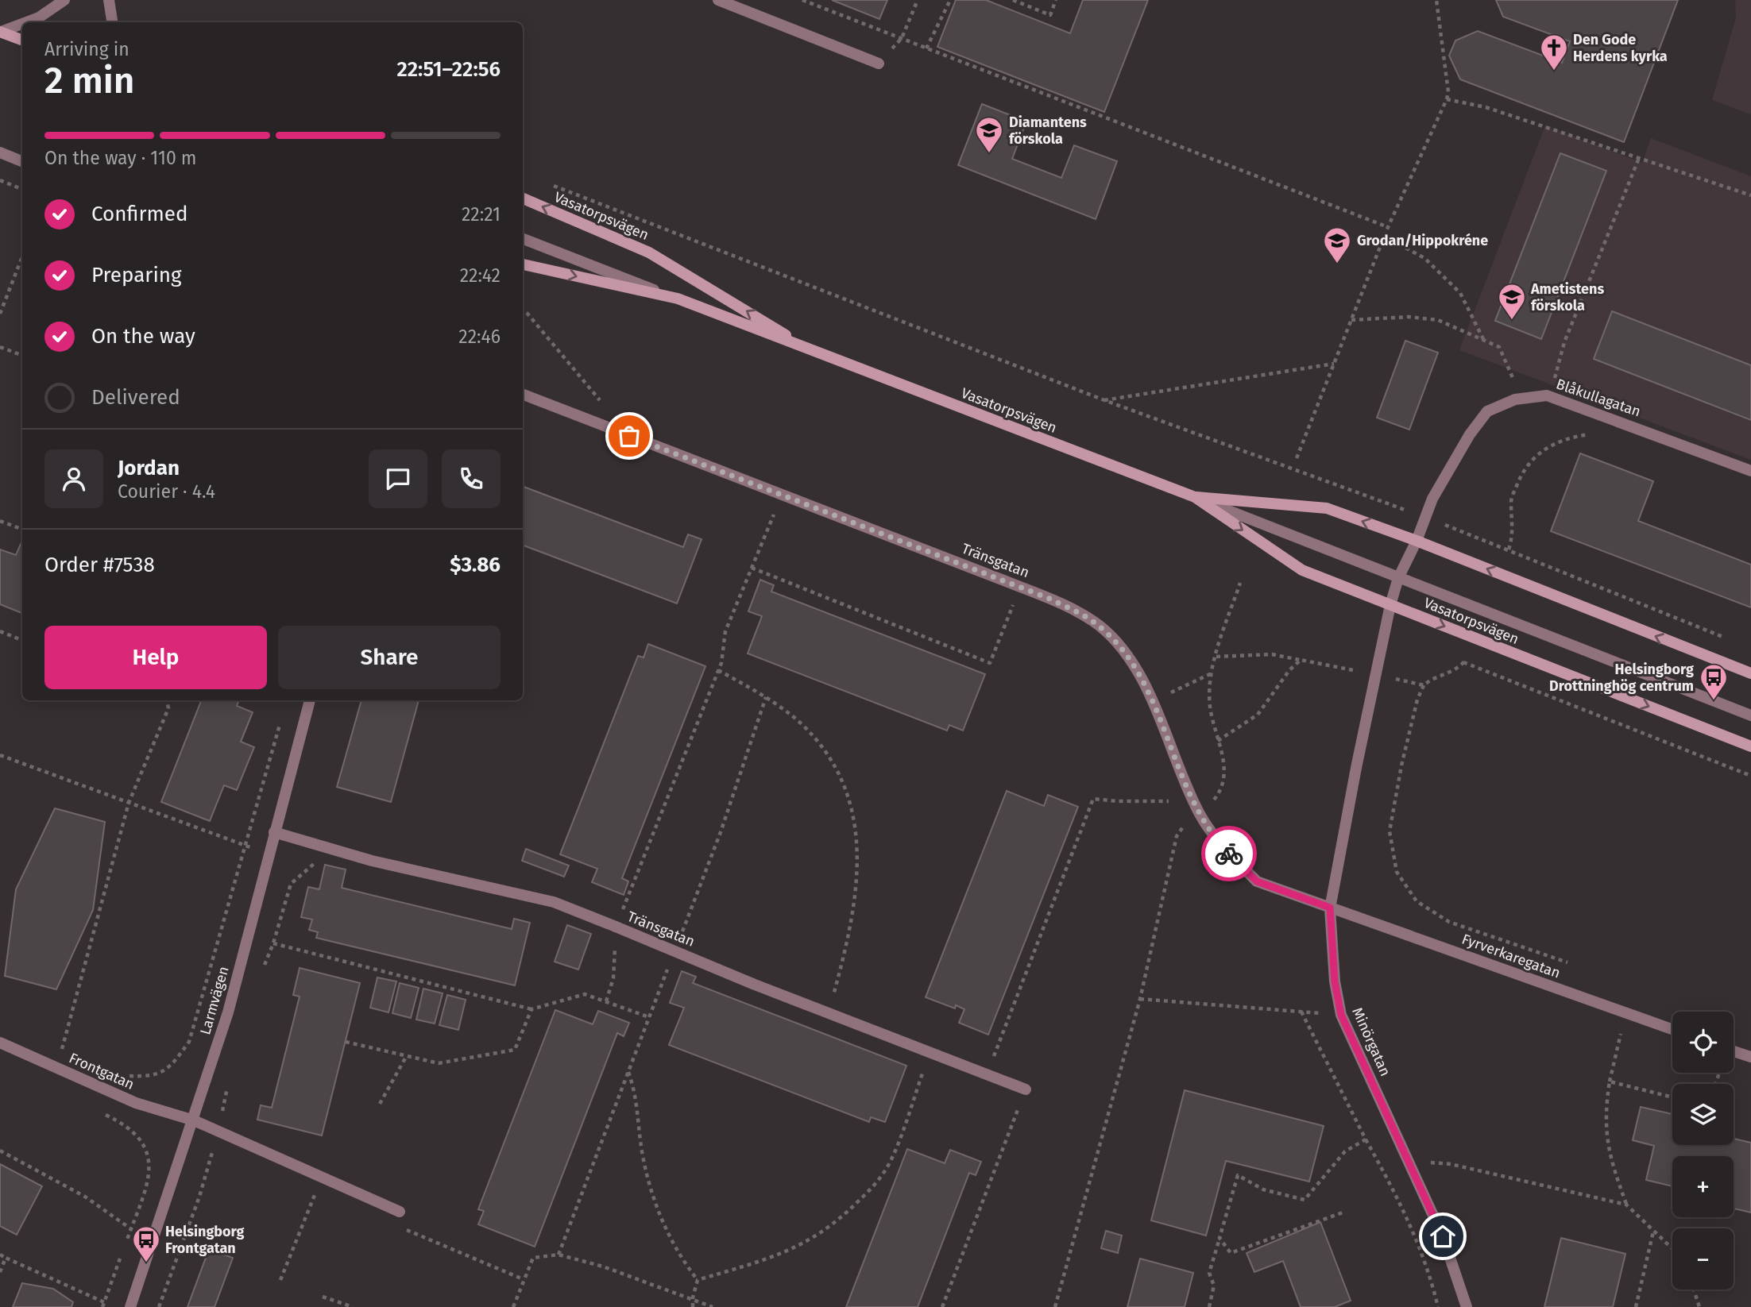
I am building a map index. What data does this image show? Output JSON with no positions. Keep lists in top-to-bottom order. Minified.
{"streets":{"main road":["Vasatorpsvägen"],"street":["Blåkullagatan","Tränsgatan","Fyrverkaregatan","Larmvägen","Minörgatan","Frontgatan"]},"crossings":[["Vasatorpsvägen","Blåkullagatan"],["Vasatorpsvägen","Minörgatan"],["Blåkullagatan","Minörgatan"],["Tränsgatan","Fyrverkaregatan"],["Tränsgatan","Larmvägen"],["Tränsgatan","Minörgatan"],["Fyrverkaregatan","Minörgatan"],["Larmvägen","Frontgatan"]],"places":{"church":["Den Gode Herdens kyrka"],"school or university":["Diamantens förskola","Grodan/Hippokréne","Ametistens förskola"],"bus stop":["Helsingborg Drottninghög centrum","Helsingborg Frontgatan"]},"page":{"heading":["2 min","Arriving in","22:51–22:56"],"panel":["Jordan","Courier · 4.4","Order #7538","$3.86"],"bar":"On the way · 110 m","list":[["Confirmed","22:21"],["Preparing","22:42"],["On the way","22:46"],"Delivered"],"buttons":["Help","Share"],"map_buttons":["+","−"]}}
